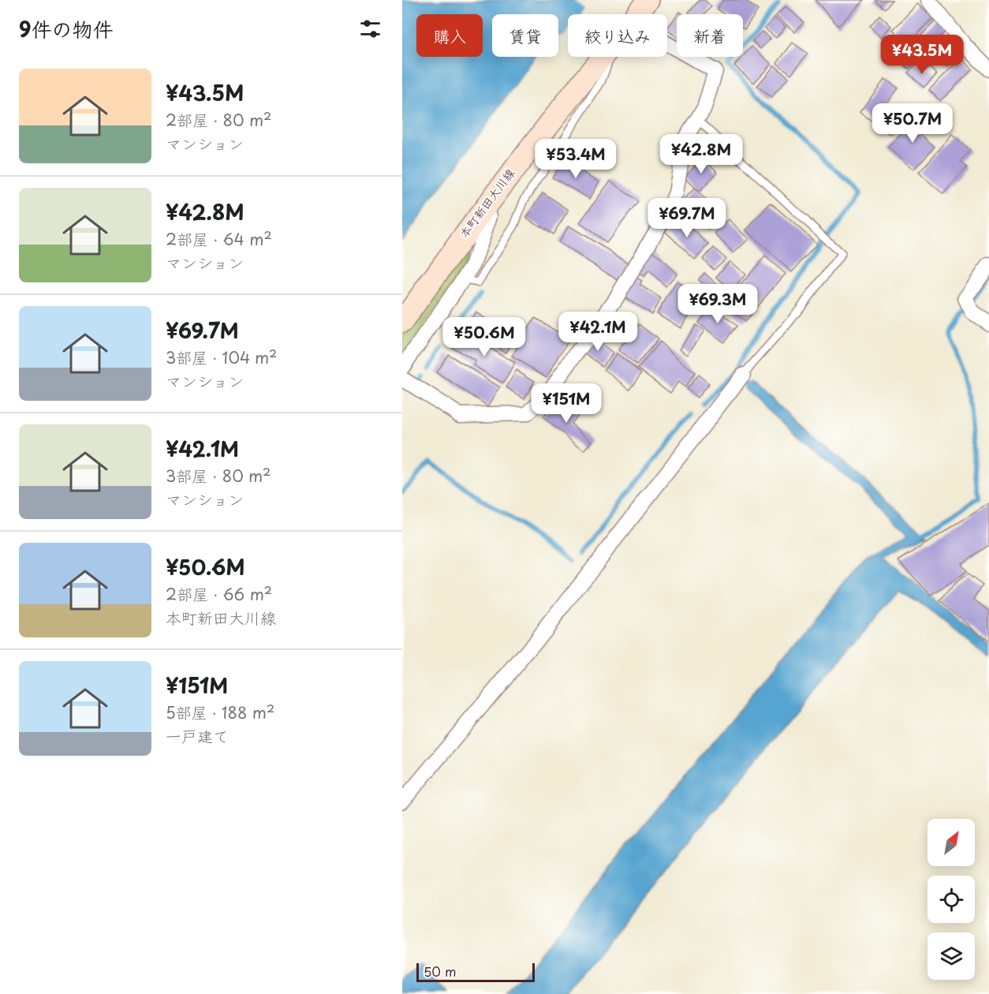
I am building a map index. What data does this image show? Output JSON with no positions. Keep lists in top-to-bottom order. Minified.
{"streets":{"main road":["本町新田大川線"]},"scale_bar":"50 m","north":"top right","page":{"heading":"9件の物件","chip":["購入","賃貸","絞り込み","新着"],"price":["¥43.5M","¥50.7M","¥42.8M","¥53.4M","¥69.7M","¥69.3M","¥42.1M","¥50.6M","¥151M"],"list":[{"name":"¥43.5M","note":"2部屋 · 80 m² · マンション"},{"name":"¥42.8M","note":"2部屋 · 64 m² · マンション"},{"name":"¥69.7M","note":"3部屋 · 104 m² · マンション"},{"name":"¥42.1M","note":"3部屋 · 80 m² · マンション"},{"name":"¥50.6M","note":"2部屋 · 66 m² · 本町新田大川線"},{"name":"¥151M","note":"5部屋 · 188 m² · 一戸建て"}],"scale":"50 m"}}
